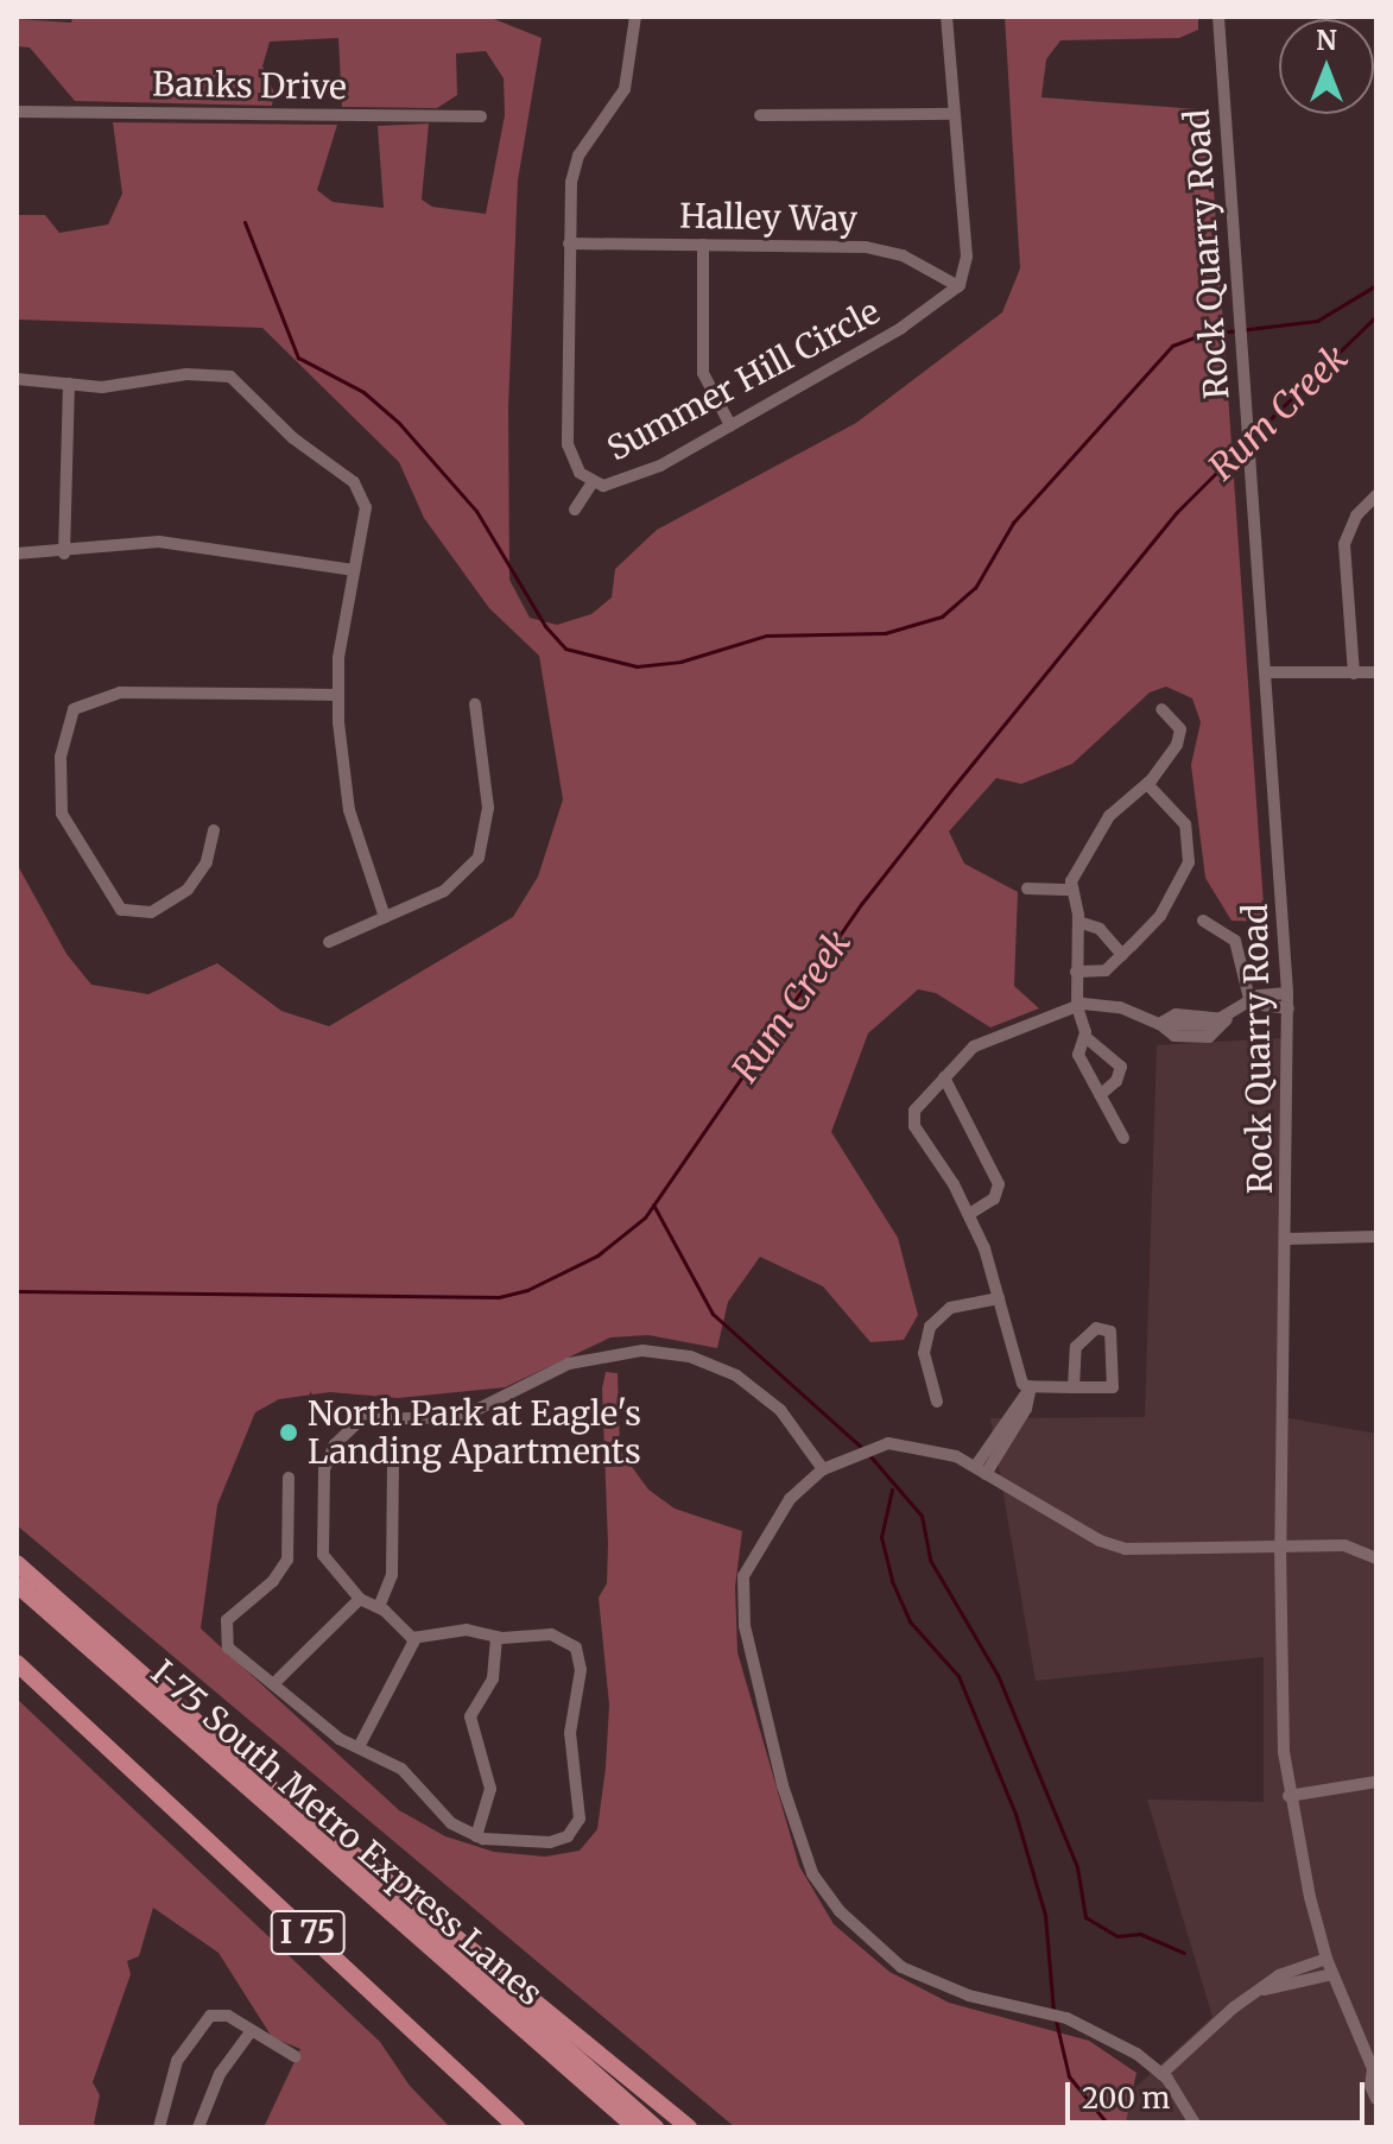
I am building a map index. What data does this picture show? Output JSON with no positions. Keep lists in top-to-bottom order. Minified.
{"streets":{"highway":["I-75 South Metro Express Lanes","I 75"],"street":["Banks Drive","Halley Way","Rock Quarry Road","Summer Hill Circle"]},"crossings":[["Halley Way","Summer Hill Circle"]],"water":["Rum Creek"],"places":["North Park at Eagle's Landing Apartments"],"scale_bar":"200 m","north":"top"}
